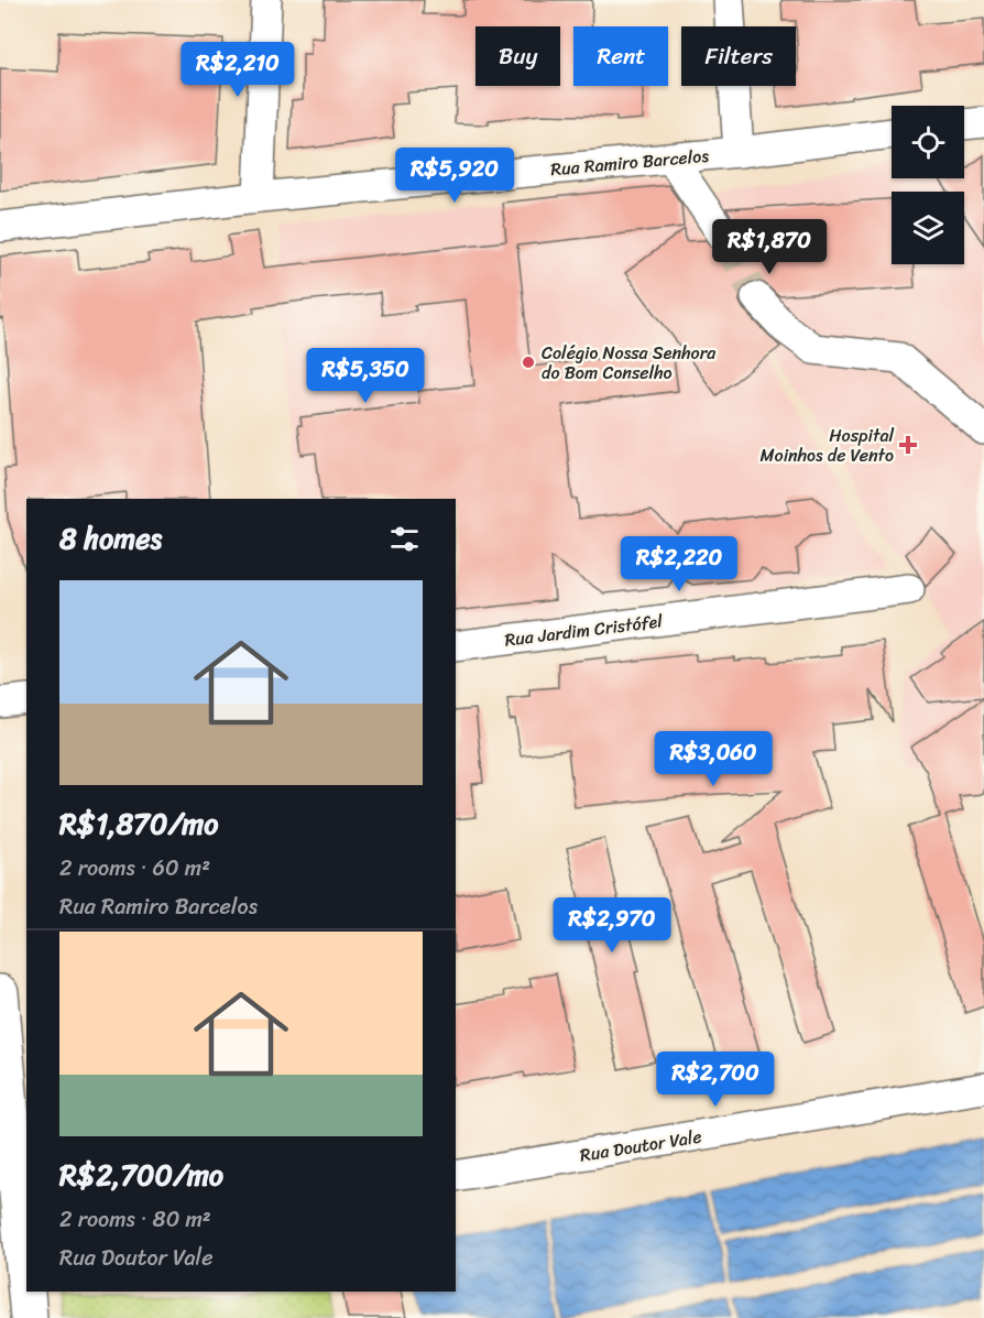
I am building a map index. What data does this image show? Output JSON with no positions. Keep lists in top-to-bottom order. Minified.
{"streets":{"street":["Rua Ramiro Barcelos","Rua Jardim Cristófel","Rua Doutor Vale"]},"places":{"other":["Colégio Nossa Senhora do Bom Conselho"],"health":["Hospital Moinhos de Vento"]},"page":{"chip":["Buy","Rent","Filters"],"price":["R$2,210","R$5,920","R$1,870","R$5,350","R$2,220","R$3,060","R$2,970","R$2,700"],"heading":"8 homes","list":[{"name":"R$1,870/mo","note":"2 rooms · 60 m² · Rua Ramiro Barcelos"},{"name":"R$2,700/mo","note":"2 rooms · 80 m² · Rua Doutor Vale"}]}}
